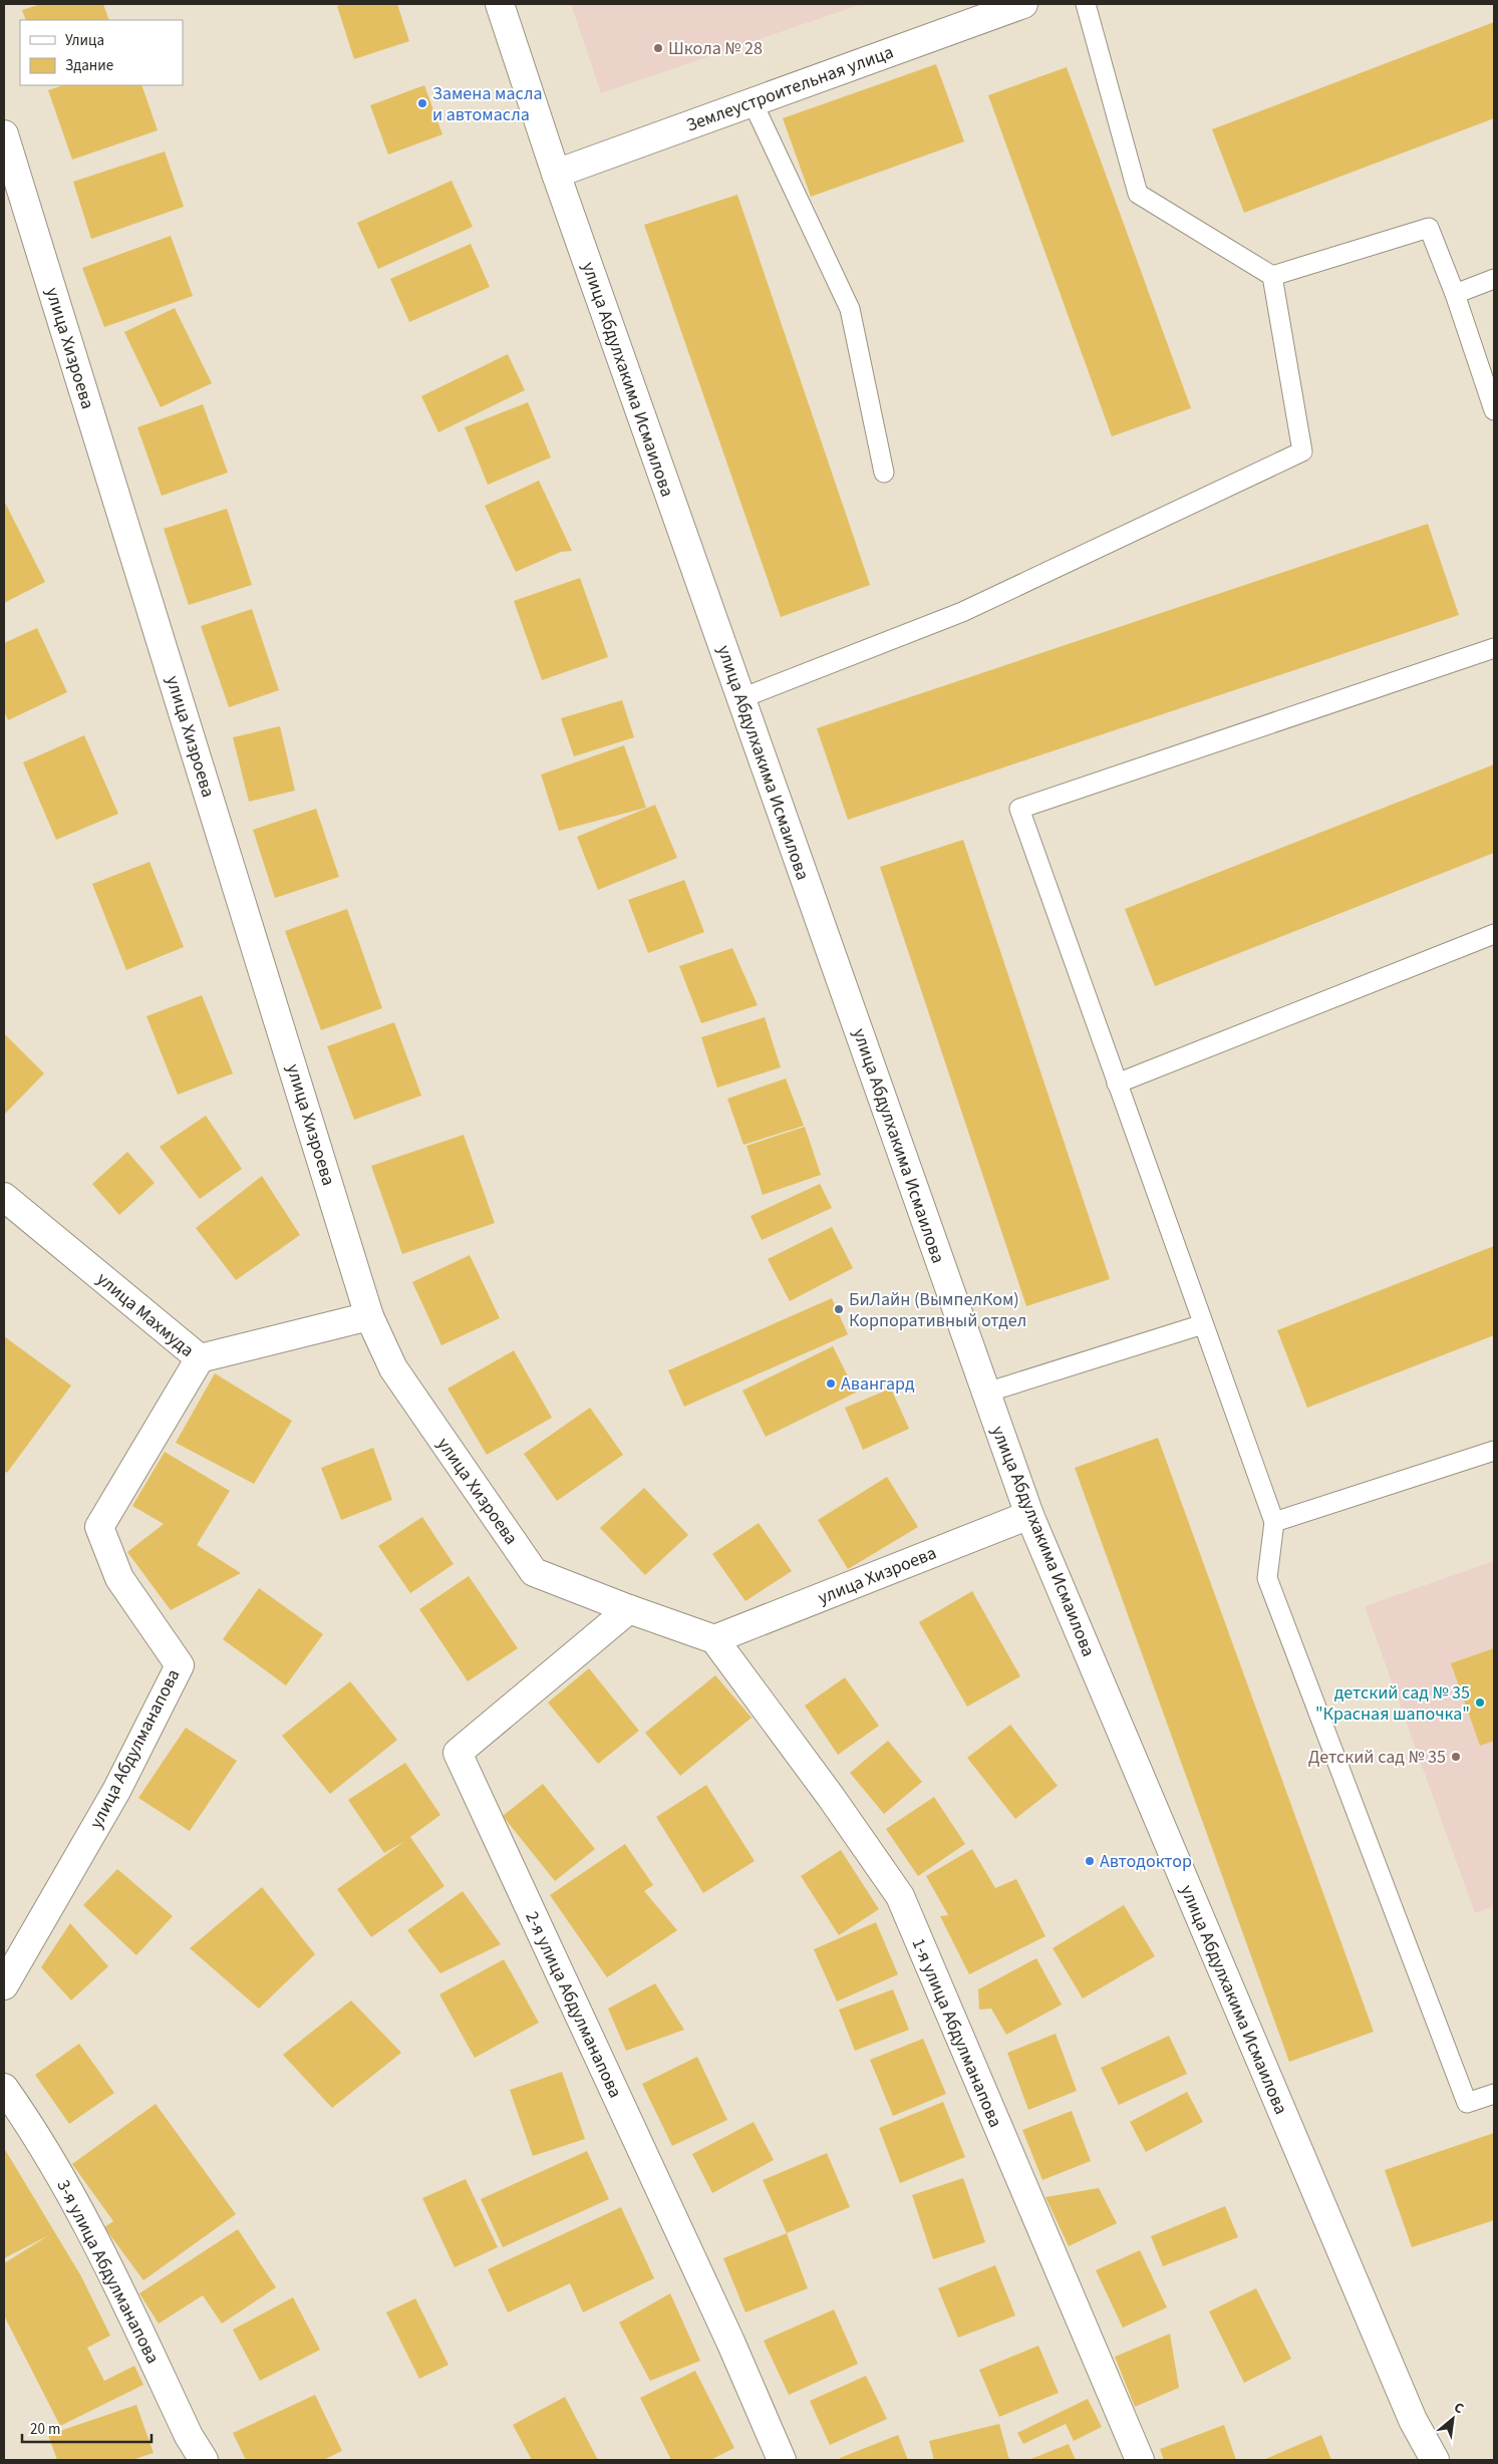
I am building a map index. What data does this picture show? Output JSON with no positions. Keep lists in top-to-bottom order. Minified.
{"streets":{"street":["Землеустроительная улица","улица Хизроева","улица Абдулхакима Исмаилова","улица Махмуда","улица Абдулманапова","2-я улица Абдулманапова","1-я улица Абдулманапова","3-я улица Абдулманапова"]},"crossings":[["Землеустроительная улица","улица Абдулхакима Исмаилова"],["улица Хизроева","улица Абдулхакима Исмаилова"],["улица Хизроева","улица Махмуда"],["улица Хизроева","2-я улица Абдулманапова"],["улица Хизроева","1-я улица Абдулманапова"],["улица Махмуда","улица Абдулманапова"]],"places":["Школа № 28","Замена масла и автомасла","БиЛайн (ВымпелКом) Корпоративный отдел","Авангард","детский сад № 35 \"Красная шапочка\"","Детский сад № 35","Автодоктор"],"legend":["Улица","Здание"],"scale_bar":"20 m","north":"top right"}
